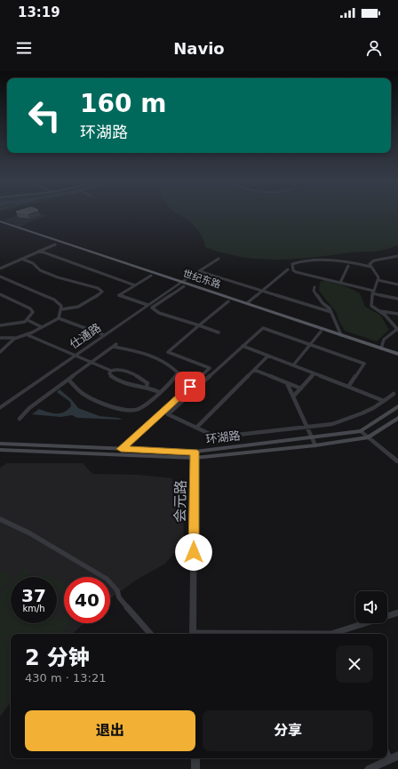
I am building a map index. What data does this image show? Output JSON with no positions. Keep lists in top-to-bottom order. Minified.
{"streets":{"main road":["世纪东路","环湖路"],"street":["仕通路","会元路"]},"crossings":[["世纪东路","仕通路"],["环湖路","会元路"]],"page":{"status":"13:19","header":"Navio","turn":["160 m","环湖路"],"speed":"37 km/h","limit":"40","heading":["2 分钟","430 m · 13:21"],"buttons":["退出","分享"]}}
